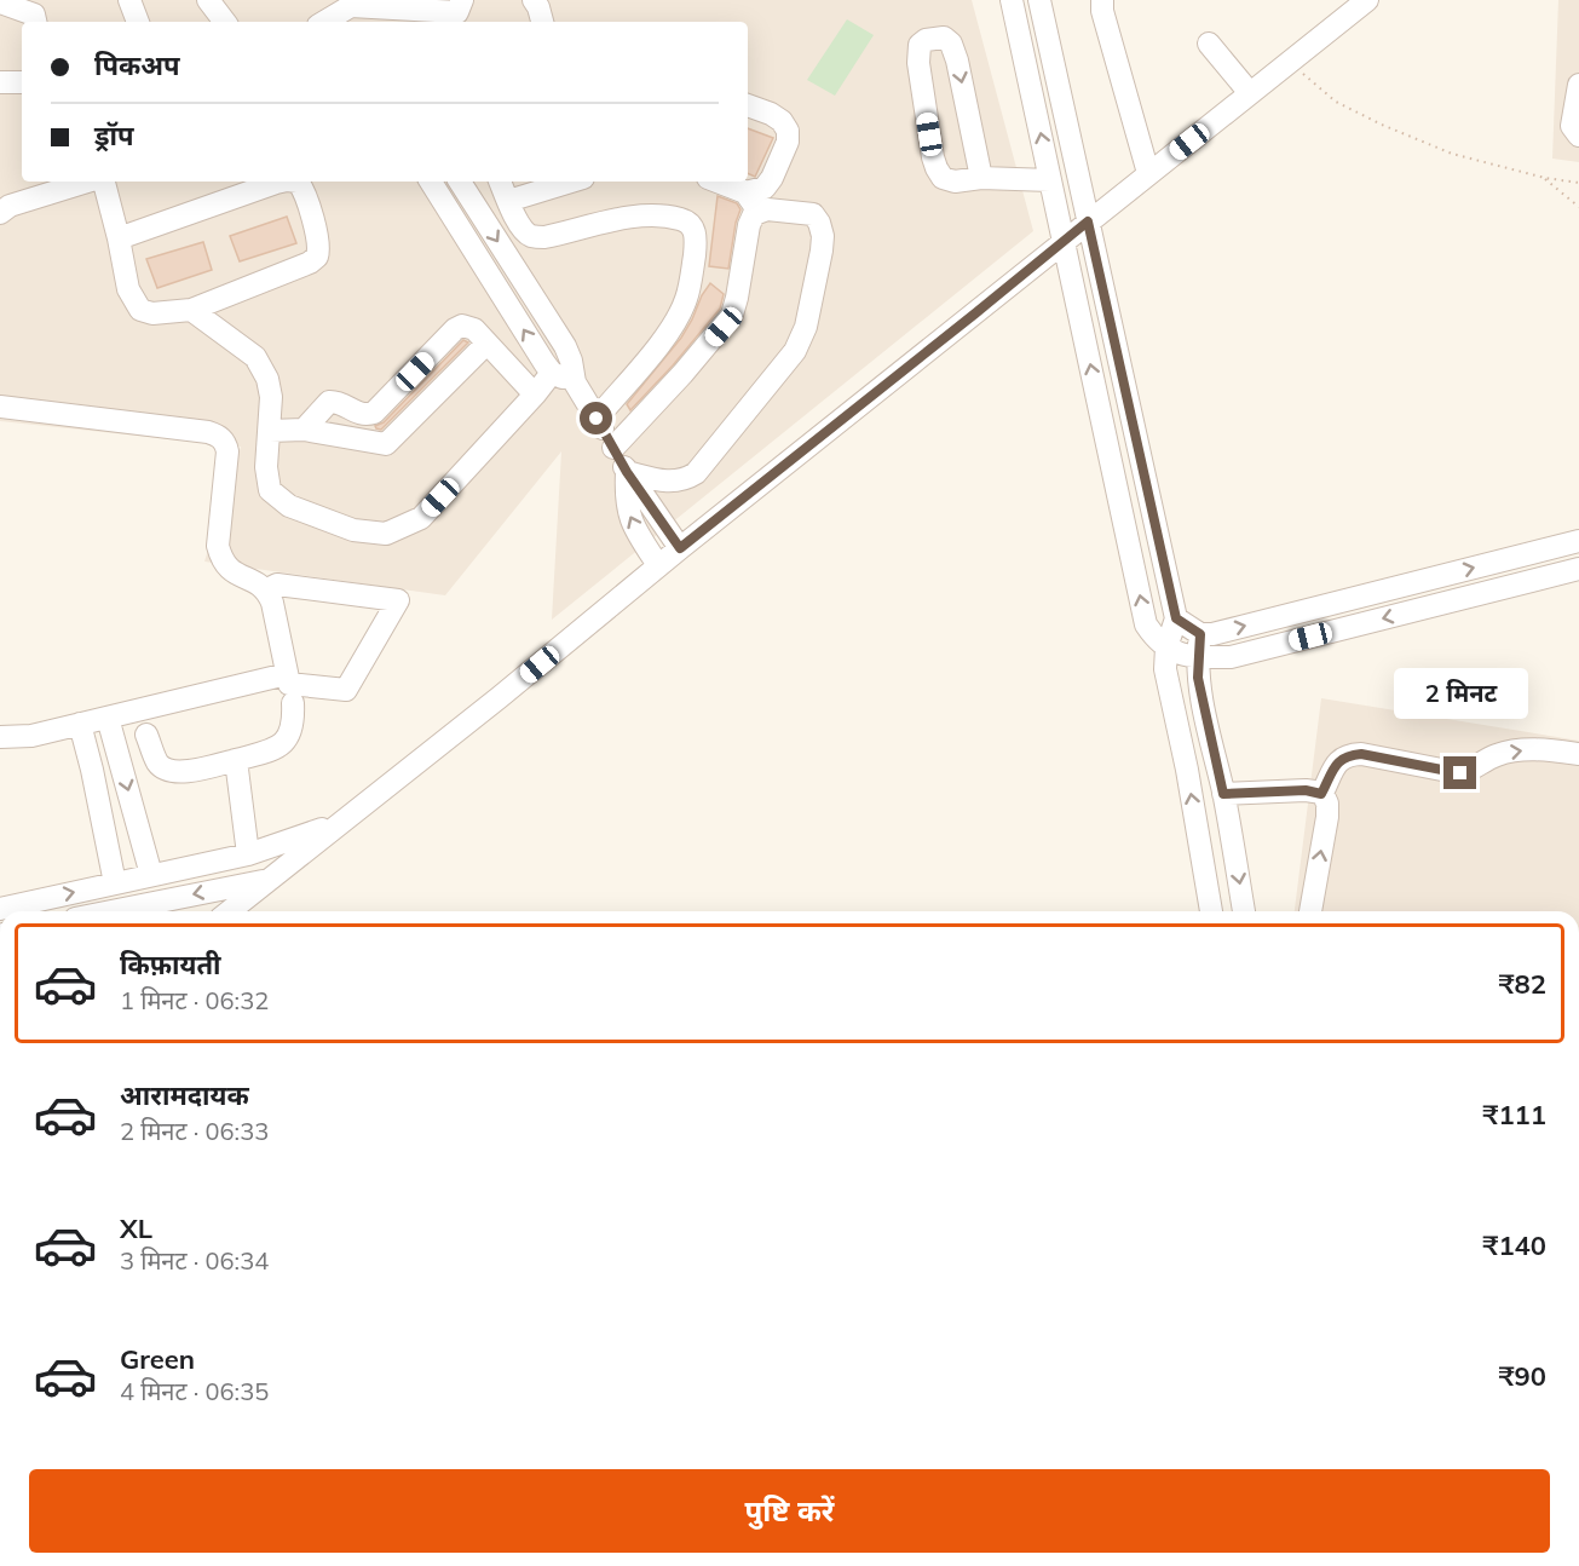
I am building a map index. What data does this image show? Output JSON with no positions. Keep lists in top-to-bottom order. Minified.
{"page":{"banner":["पिकअप","ड्रॉप"],"bubble":"2 मिनट","list":[{"name":"किफ़ायती","note":"1 मिनट · 06:32","value":"₹82"},{"name":"आरामदायक","note":"2 मिनट · 06:33","value":"₹111"},{"name":"XL","note":"3 मिनट · 06:34","value":"₹140"},{"name":"Green","note":"4 मिनट · 06:35","value":"₹90"}],"buttons":"पुष्टि करें"}}
